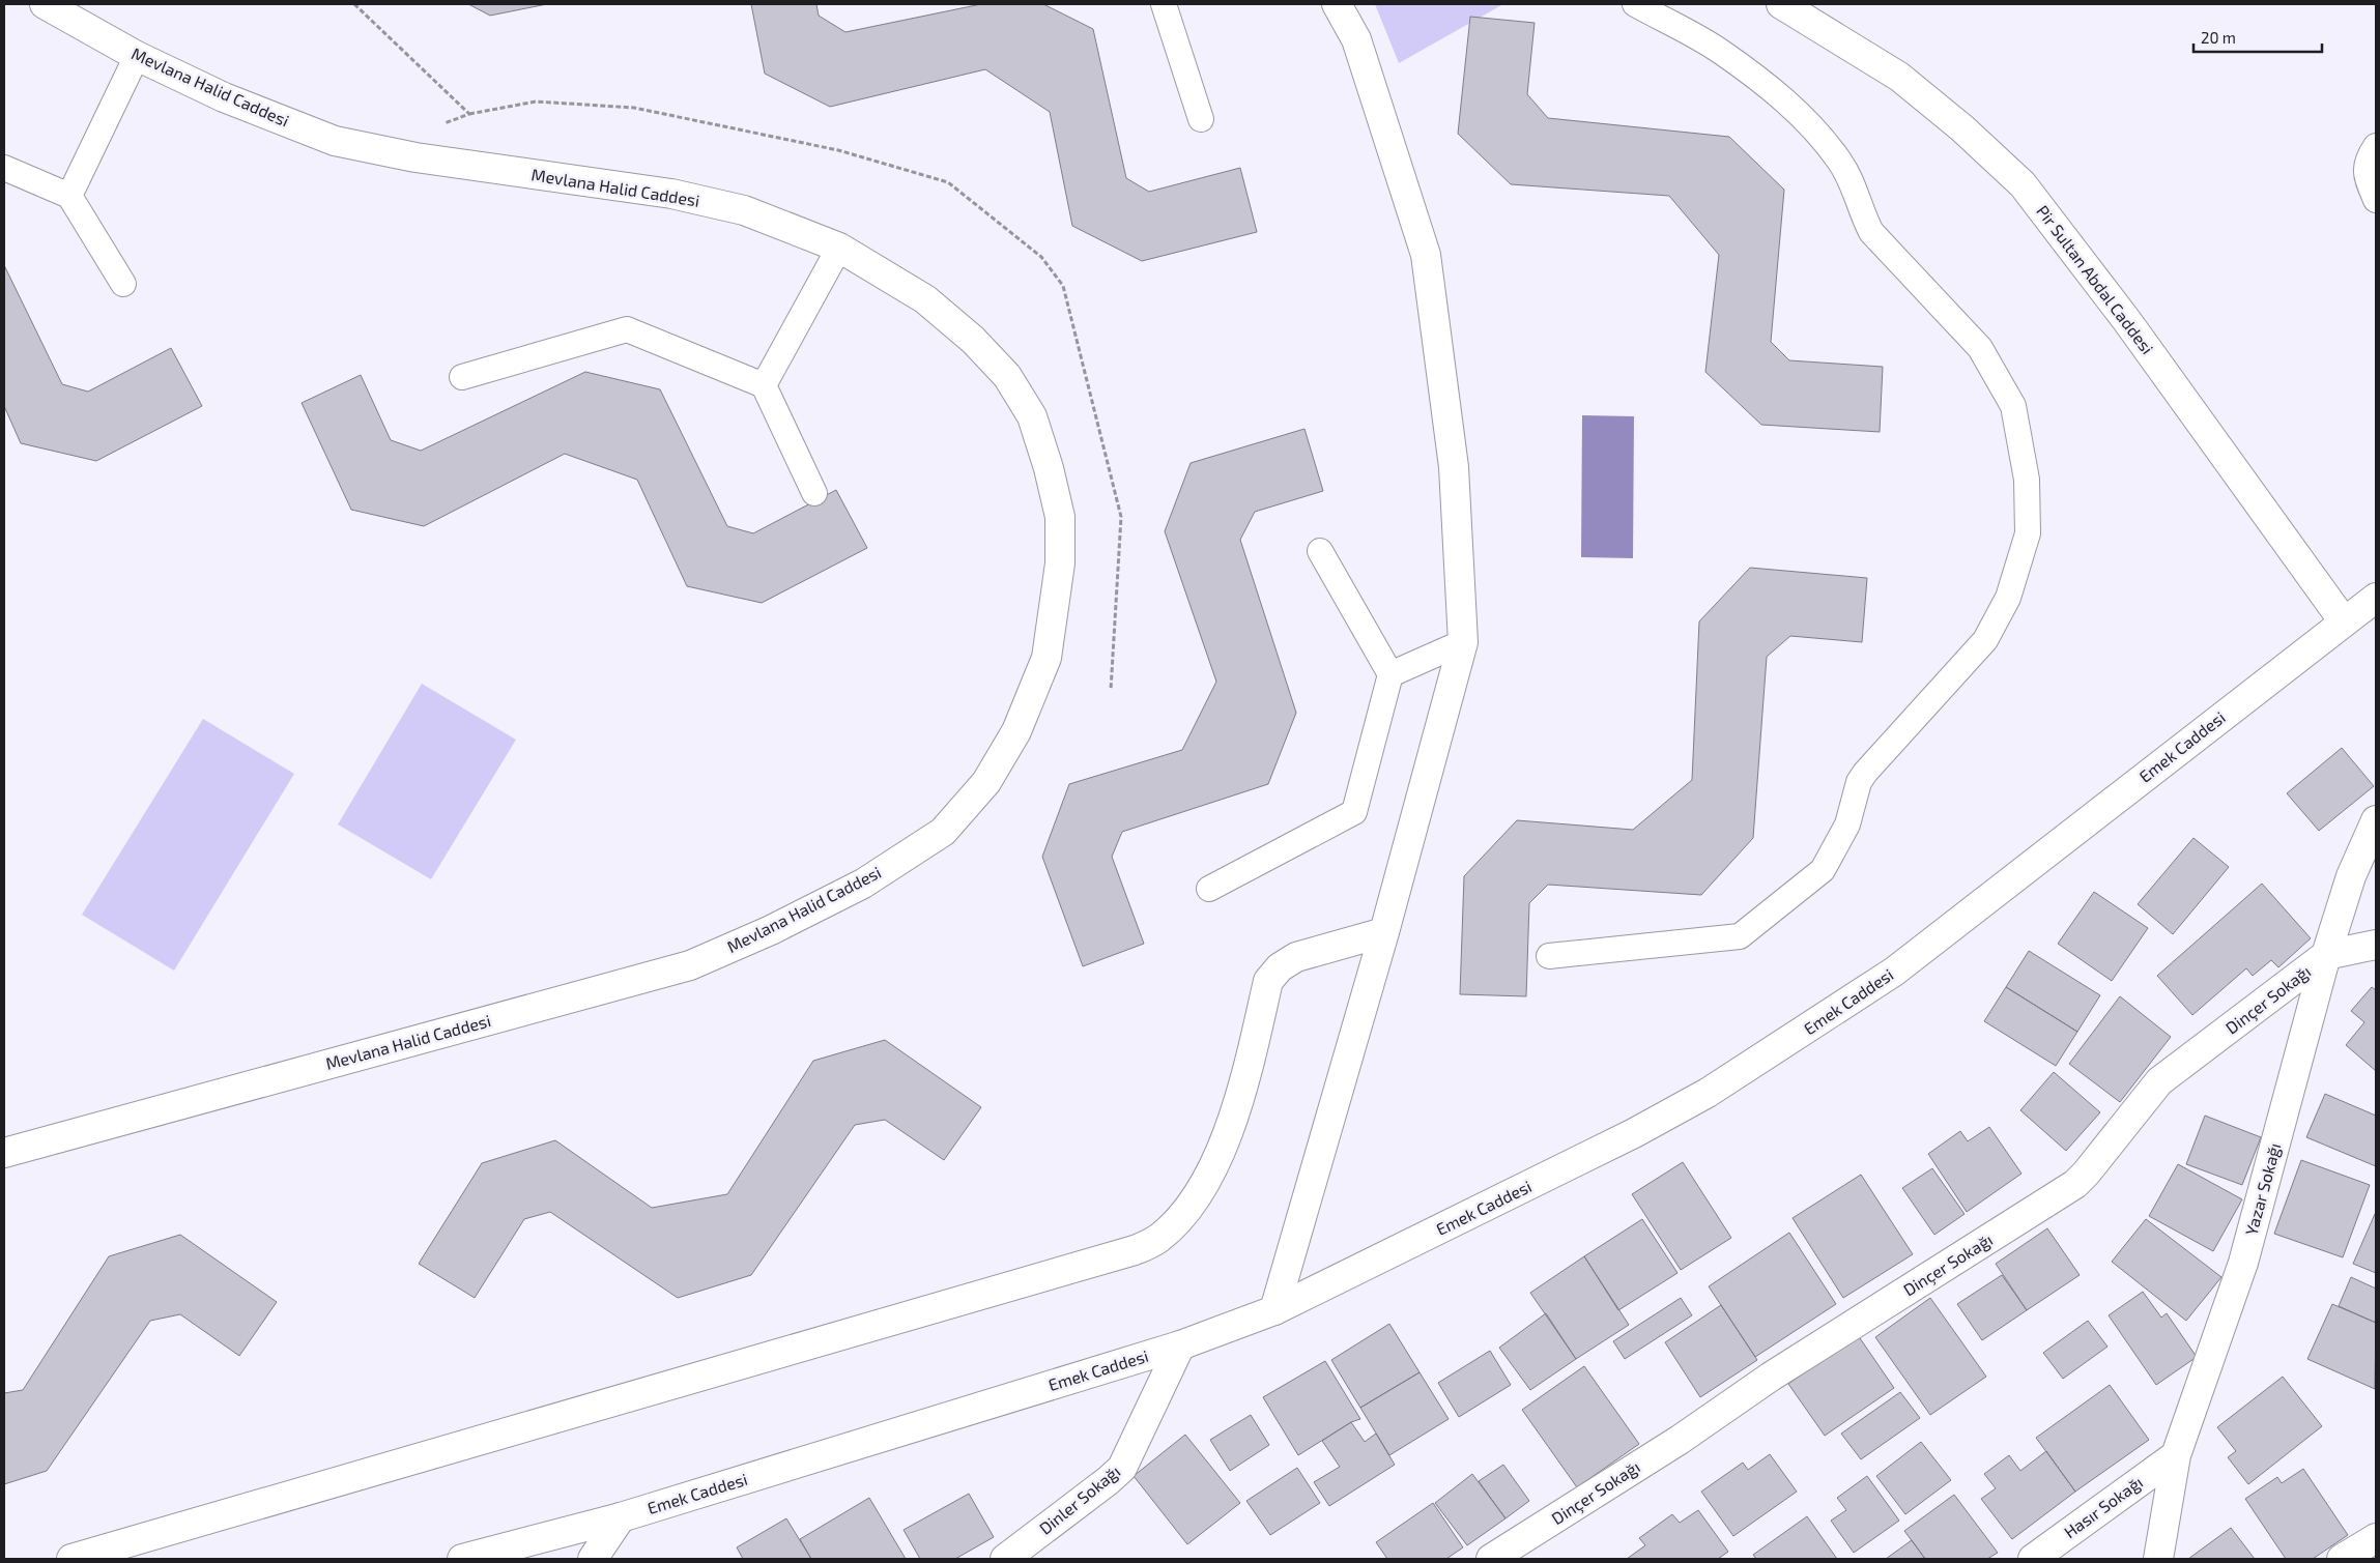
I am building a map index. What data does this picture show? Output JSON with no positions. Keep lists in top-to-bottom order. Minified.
{"streets":{"street":["Mevlana Halid Caddesi","Pir Sultan Abdal Caddesi","Emek Caddesi","Dinçer Sokağı","Yazar Sokağı","Dinler Sokağı","Hasır Sokağı"]},"crossings":[["Pir Sultan Abdal Caddesi","Emek Caddesi"],["Emek Caddesi","Dinler Sokağı"],["Dinçer Sokağı","Yazar Sokağı"],["Yazar Sokağı","Hasır Sokağı"]],"scale_bar":"20 m"}
